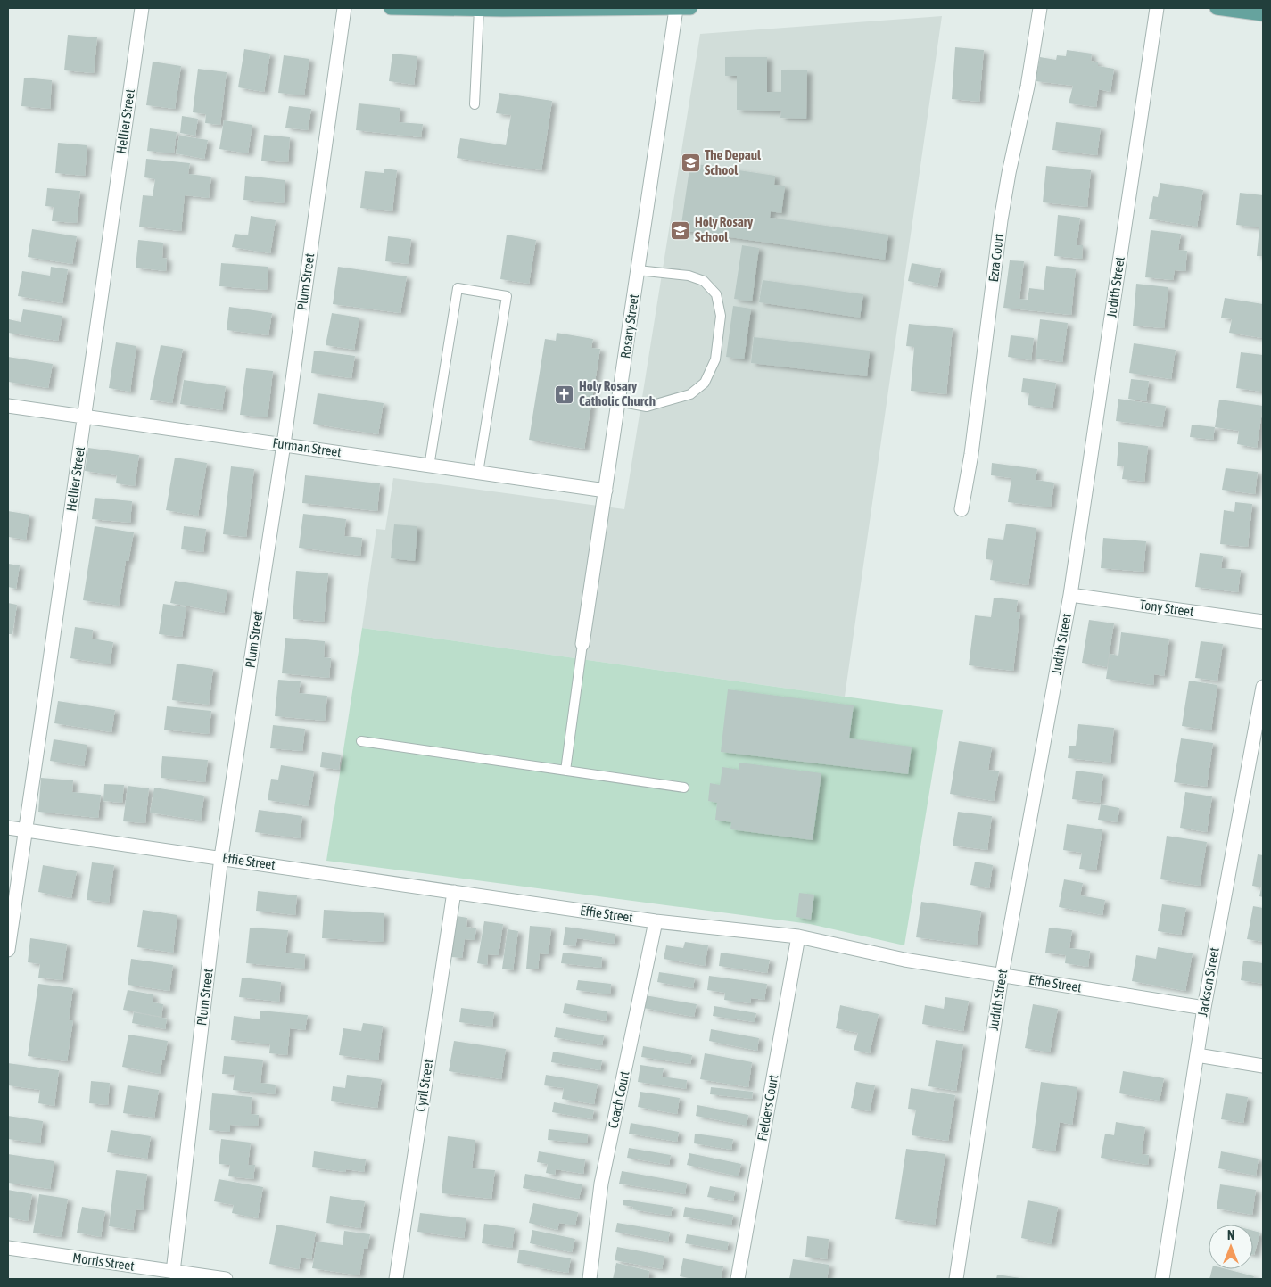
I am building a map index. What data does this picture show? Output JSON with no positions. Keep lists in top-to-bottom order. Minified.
{"streets":{"street":["Hellier Street","Ezra Court","Plum Street","Judith Street","Rosary Street","Furman Street","Tony Street","Effie Street","Jackson Street","Cyril Street","Coach Court","Fielders Court","Morris Street"]},"crossings":[["Hellier Street","Furman Street"],["Hellier Street","Effie Street"],["Plum Street","Furman Street"],["Plum Street","Effie Street"],["Plum Street","Morris Street"],["Judith Street","Tony Street"],["Judith Street","Effie Street"],["Rosary Street","Furman Street"],["Effie Street","Jackson Street"],["Effie Street","Cyril Street"],["Effie Street","Coach Court"],["Effie Street","Fielders Court"]],"places":{"school or university":["The Depaul School","Holy Rosary School"],"church":["Holy Rosary Catholic Church"]},"north":"top"}
